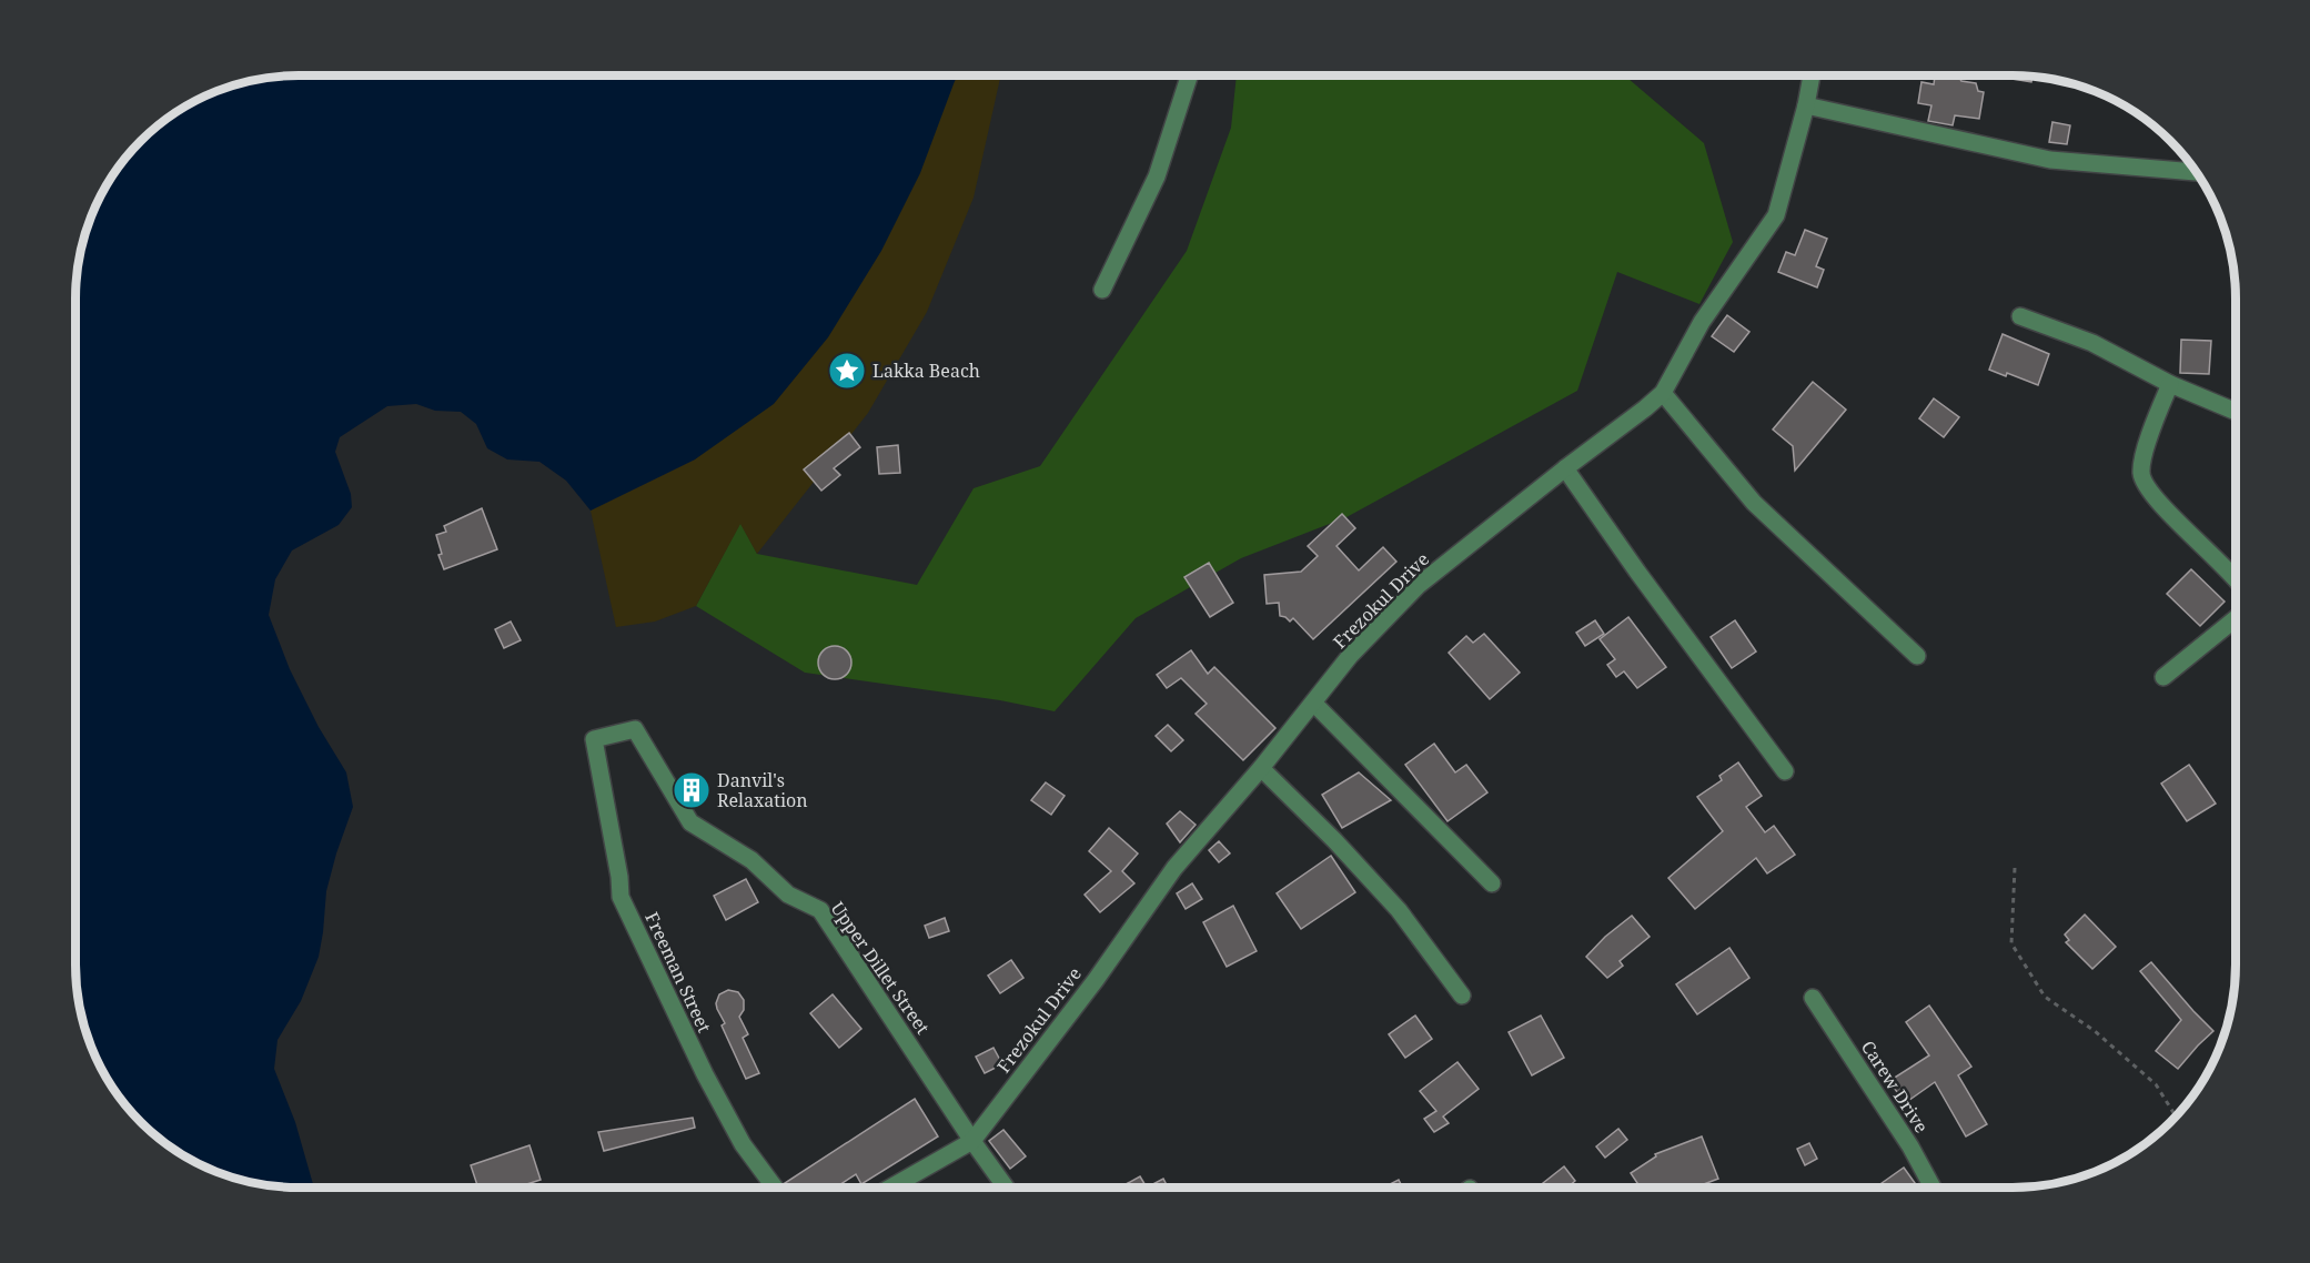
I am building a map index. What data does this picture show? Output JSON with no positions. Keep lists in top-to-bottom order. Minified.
{"streets":{"street":["Frezokul Drive","Upper Dillet Street","Freeman Street","Carew Drive"]},"crossings":[["Frezokul Drive","Upper Dillet Street"],["Upper Dillet Street","Freeman Street"]],"places":{"place":["Lakka Beach"],"building":["Danvil's Relaxation"]}}
